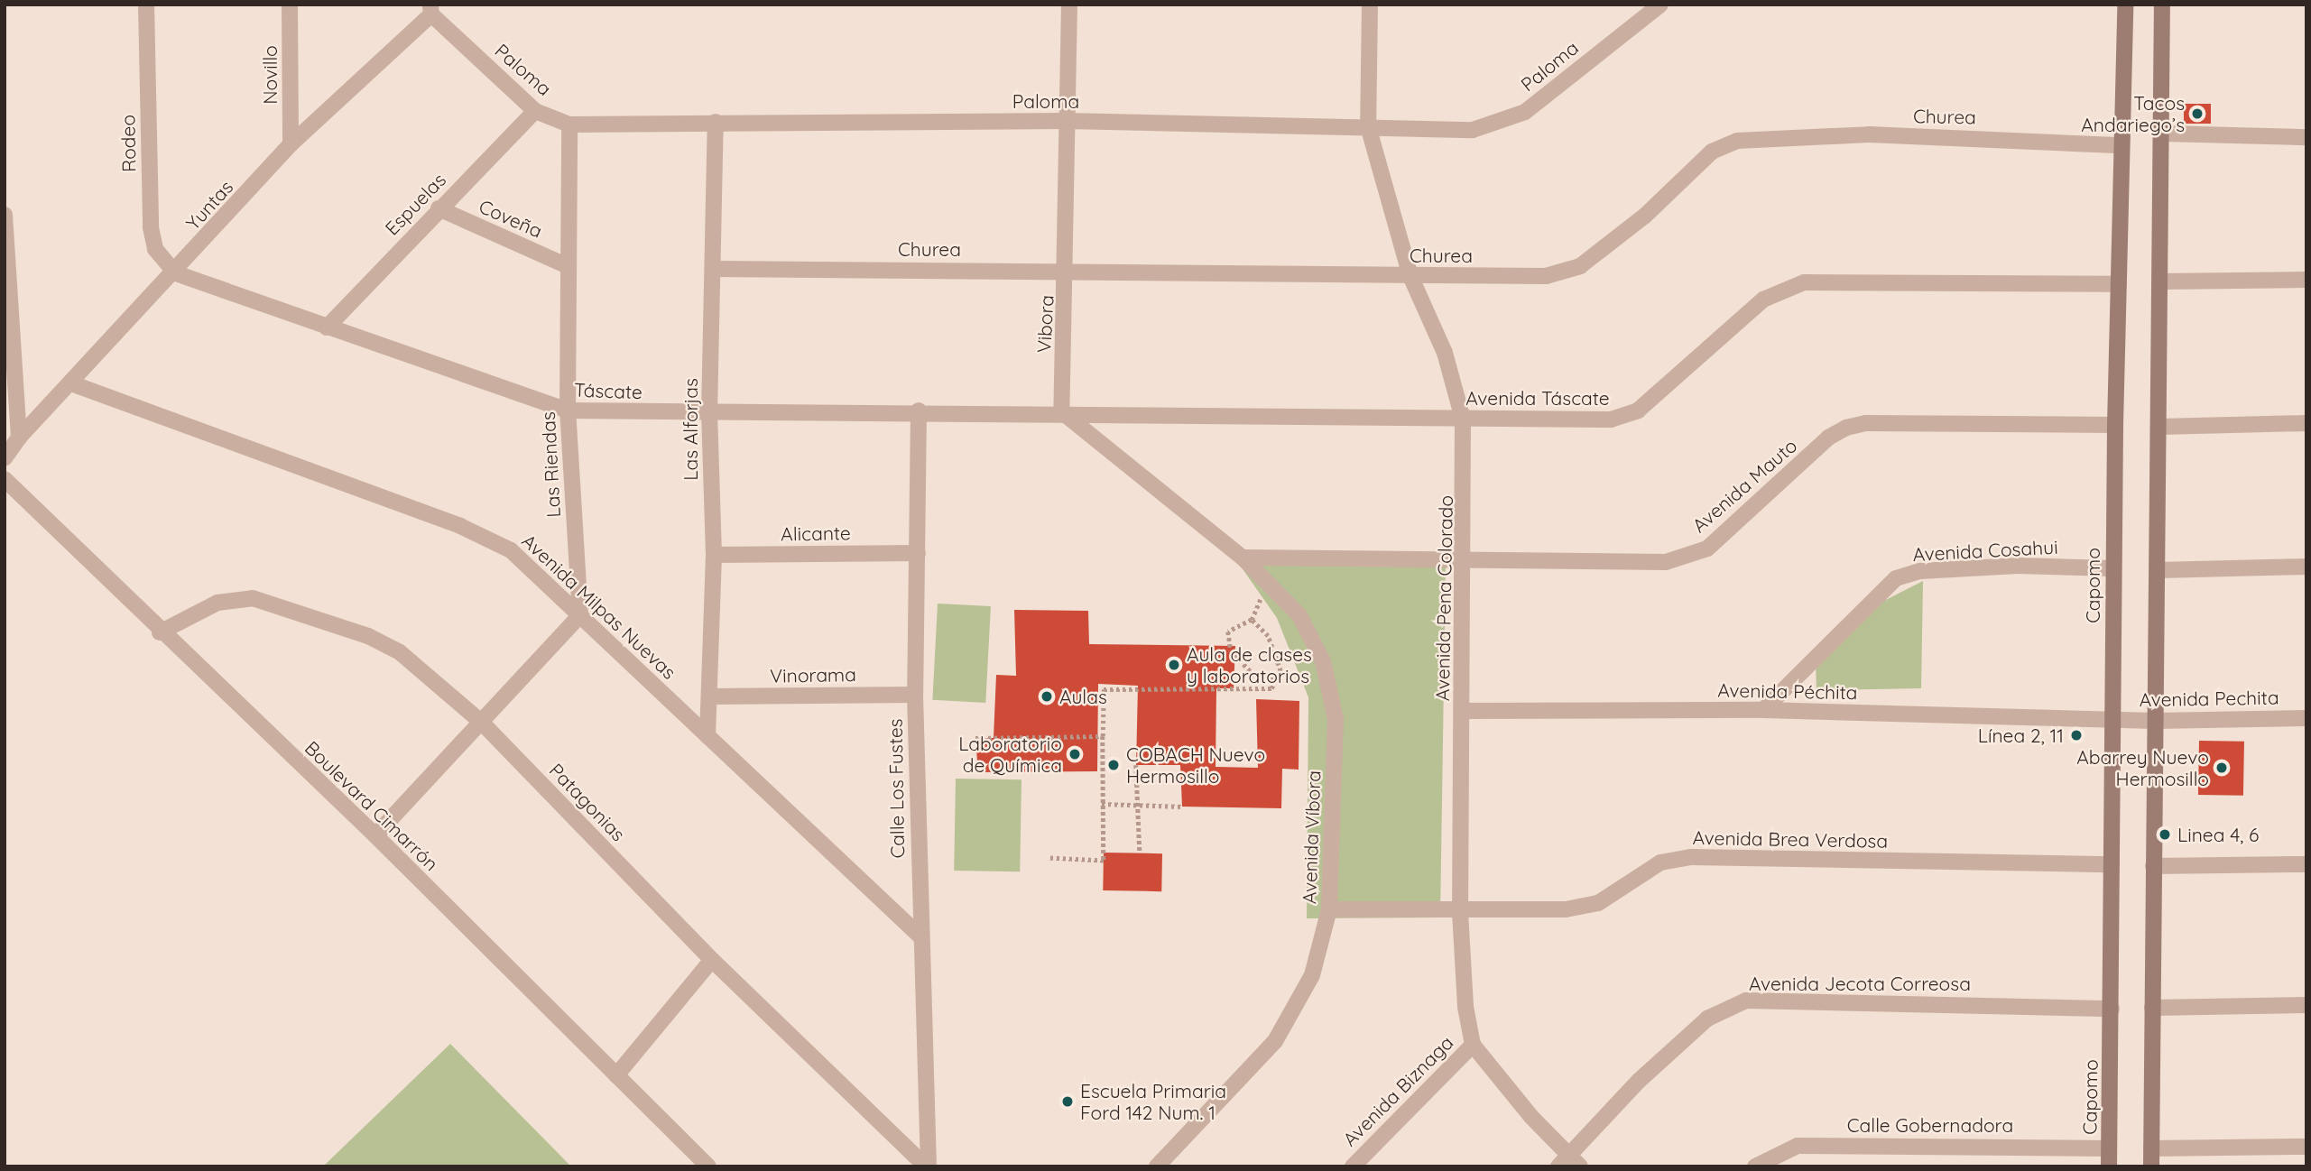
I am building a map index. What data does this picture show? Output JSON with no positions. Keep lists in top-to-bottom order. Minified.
{"streets":{"main road":["Capomo"],"street":["Paloma","Novillo","Churea","Rodeo","Espuelas","Yuntas","Coveña","Vibora","Táscate","Avenida Táscate","Las Alforjas","Las Riendas","Avenida Mauto","Alicante","Avenida Cosahui","Avenida Pena Colorado","Avenida Milpas Nuevas","Vinorama","Avenida Péchita","Avenida Pechita","Calle Los Fustes","Patagonias","Boulevard Cimarrón","Avenida Víbora","Avenida Brea Verdosa","Avenida Jecota Correosa","Avenida Biznaga","Calle Gobernadora"]},"crossings":[["Paloma","Espuelas"],["Paloma","Yuntas"],["Paloma","Vibora"],["Paloma","Las Alforjas"],["Paloma","Las Riendas"],["Paloma","Avenida Pena Colorado"],["Novillo","Yuntas"],["Churea","Vibora"],["Churea","Las Alforjas"],["Churea","Capomo"],["Churea","Avenida Pena Colorado"],["Rodeo","Yuntas"],["Rodeo","Táscate"],["Espuelas","Coveña"],["Espuelas","Táscate"],["Yuntas","Táscate"],["Yuntas","Avenida Milpas Nuevas"],["Coveña","Las Riendas"],["Vibora","Táscate"],["Vibora","Avenida Táscate"],["Táscate","Avenida Táscate"],["Táscate","Las Alforjas"],["Táscate","Las Riendas"],["Táscate","Calle Los Fustes"],["Avenida Táscate","Capomo"],["Avenida Táscate","Avenida Pena Colorado"],["Las Alforjas","Alicante"],["Las Alforjas","Avenida Milpas Nuevas"],["Las Alforjas","Vinorama"],["Las Riendas","Avenida Milpas Nuevas"],["Avenida Mauto","Capomo"],["Avenida Mauto","Avenida Pena Colorado"],["Avenida Mauto","Avenida Víbora"],["Alicante","Calle Los Fustes"],["Avenida Cosahui","Capomo"],["Avenida Cosahui","Avenida Péchita"],["Capomo","Avenida Péchita"],["Capomo","Avenida Pechita"],["Capomo","Avenida Brea Verdosa"],["Capomo","Avenida Jecota Correosa"],["Capomo","Calle Gobernadora"],["Avenida Pena Colorado","Avenida Péchita"],["Avenida Pena Colorado","Avenida Brea Verdosa"],["Avenida Pena Colorado","Avenida Biznaga"],["Avenida Milpas Nuevas","Calle Los Fustes"],["Vinorama","Calle Los Fustes"],["Avenida Péchita","Avenida Pechita"],["Calle Los Fustes","Patagonias"],["Patagonias","Boulevard Cimarrón"],["Avenida Víbora","Avenida Brea Verdosa"]],"places":["Tacos Andariego’s","Aula de clases y laboratorios","Aulas","Línea 2, 11","Laboratorio de Química","COBACH Nuevo Hermosillo","Abarrey Nuevo Hermosillo","Linea 4, 6","Escuela Primaria Ford 142 Num. 1"]}
